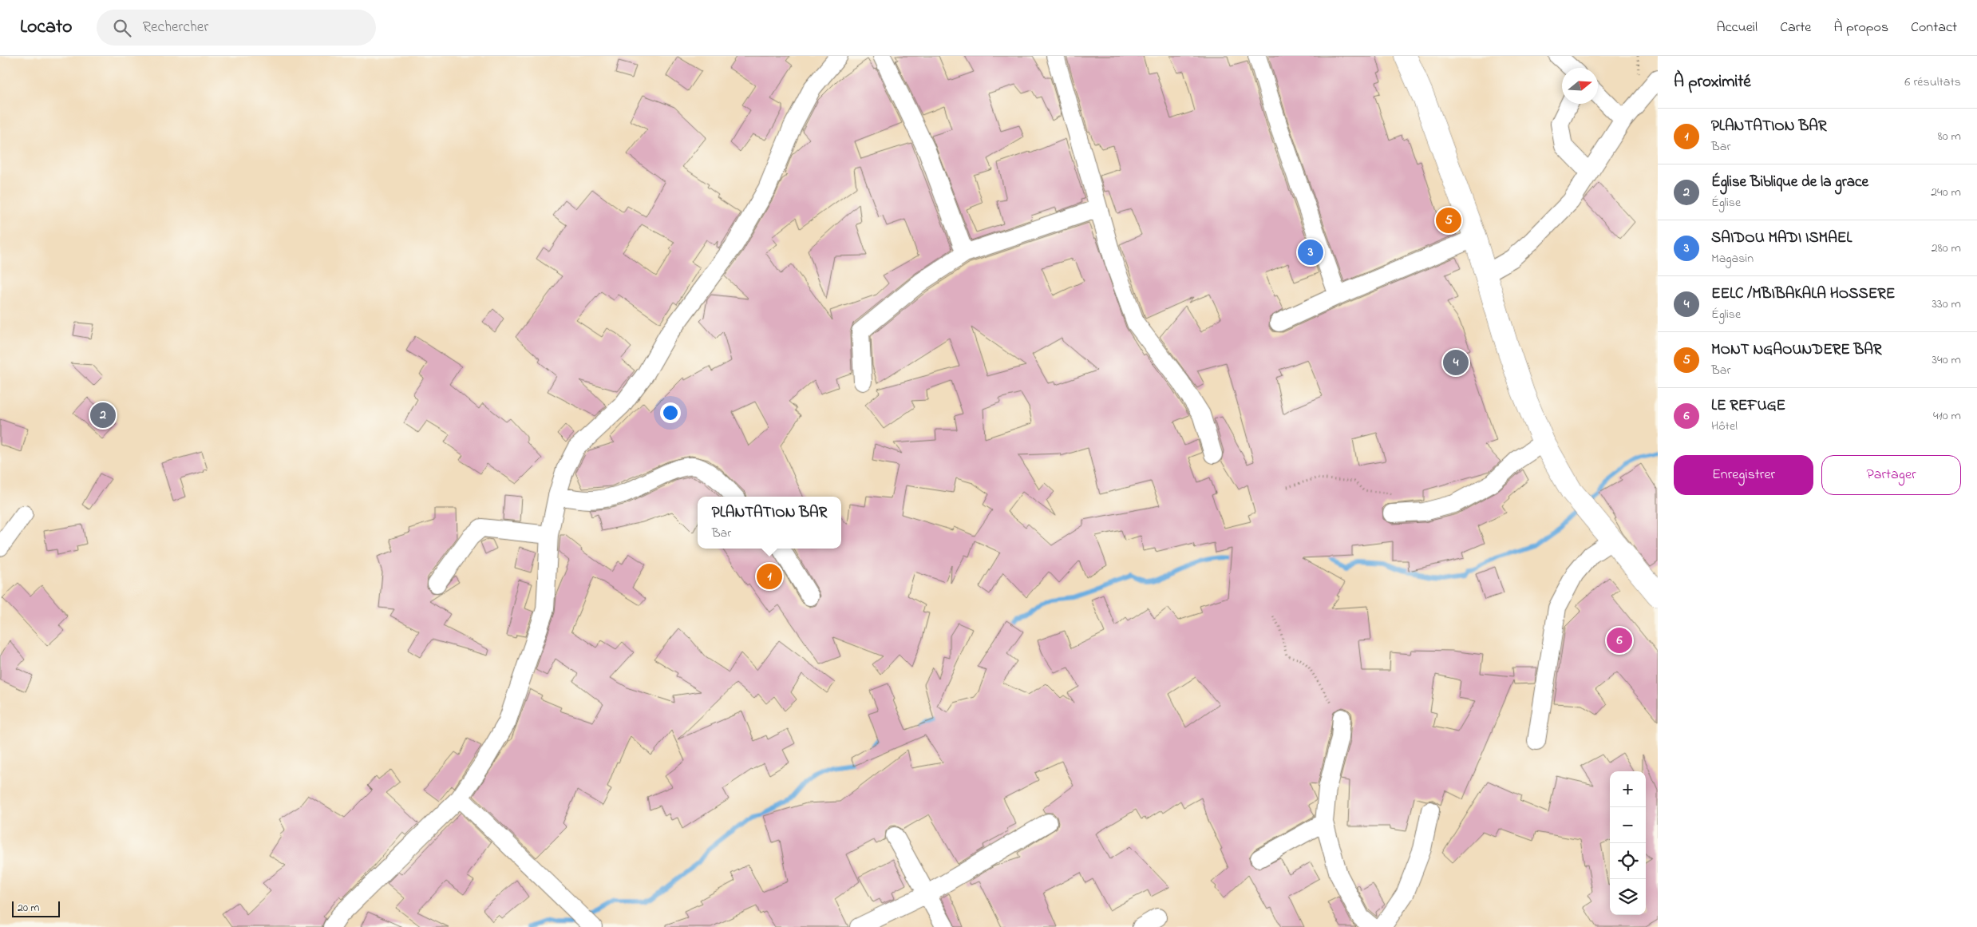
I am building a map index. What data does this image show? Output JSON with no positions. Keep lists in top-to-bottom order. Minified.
{"scale_bar":"20 m","north":"right","page":{"header":"Locato","search":"Rechercher","nav":["Accueil","Carte","À propos","Contact"],"heading":["À proximité","6 résultats"],"list":[{"mark":"1","name":"PLANTATION BAR","note":"Bar","value":"80 m"},{"mark":"2","name":"Église Biblique de la grace","note":"Église","value":"240 m"},{"mark":"3","name":"SAIDOU MADI ISMAEL","note":"Magasin","value":"280 m"},{"mark":"4","name":"EELC /MBIBAKALA HOSSERE","note":"Église","value":"330 m"},{"mark":"5","name":"MONT NGAOUNDERE BAR","note":"Bar","value":"340 m"},{"mark":"6","name":"LE REFUGE","note":"Hôtel","value":"410 m"}],"pins":["5","3","4","2","1","6"],"buttons":["Enregistrer","Partager"],"popup":["PLANTATION BAR","Bar"],"map_buttons":["+","−"],"scale":"20 m"}}
